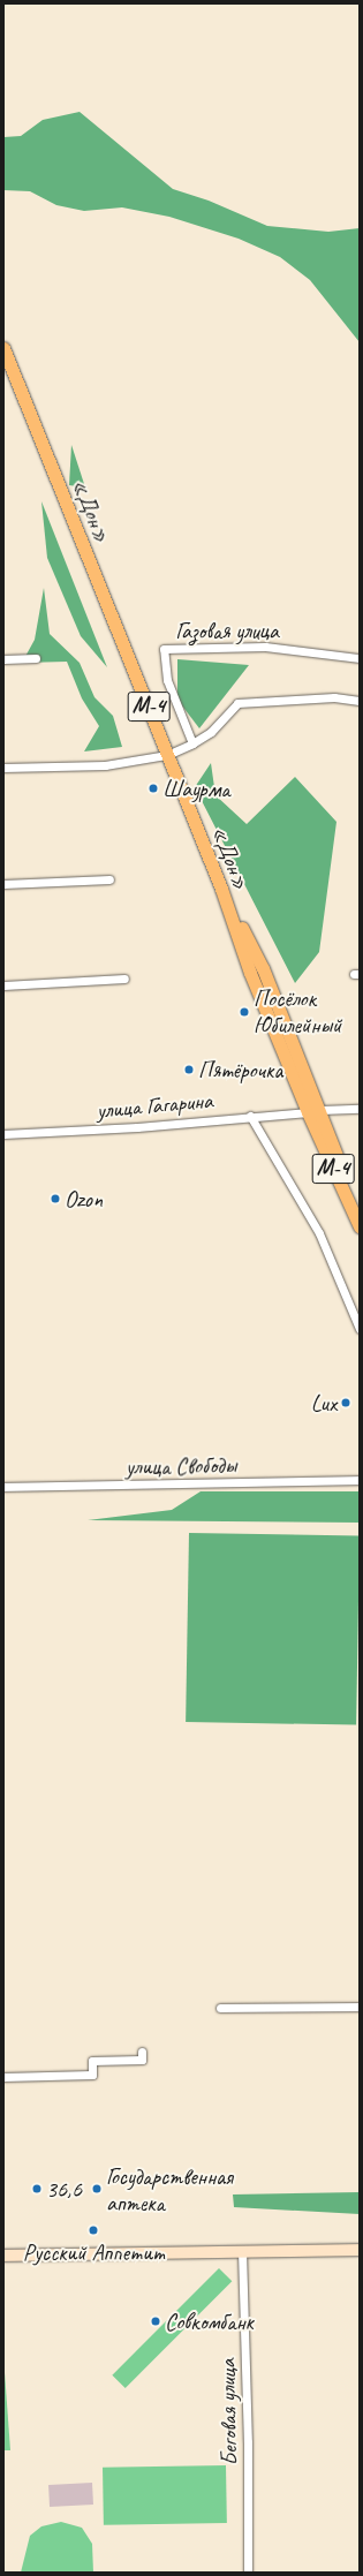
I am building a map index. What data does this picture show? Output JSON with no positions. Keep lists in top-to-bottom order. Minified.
{"streets":{"main road":["«Дон»","М-4"],"street":["Газовая улица","улица Гагарина","улица Свободы","Беговая улица"]},"crossings":[["«Дон»","М-4"],["«Дон»","улица Гагарина"],["М-4","улица Гагарина"]],"places":["Шаурма","Посёлок Юбилейный","Пятёрочка","Ozon","Lux","36,6","Государственная аптека","Русский Аппетит","Совкомбанк"]}
